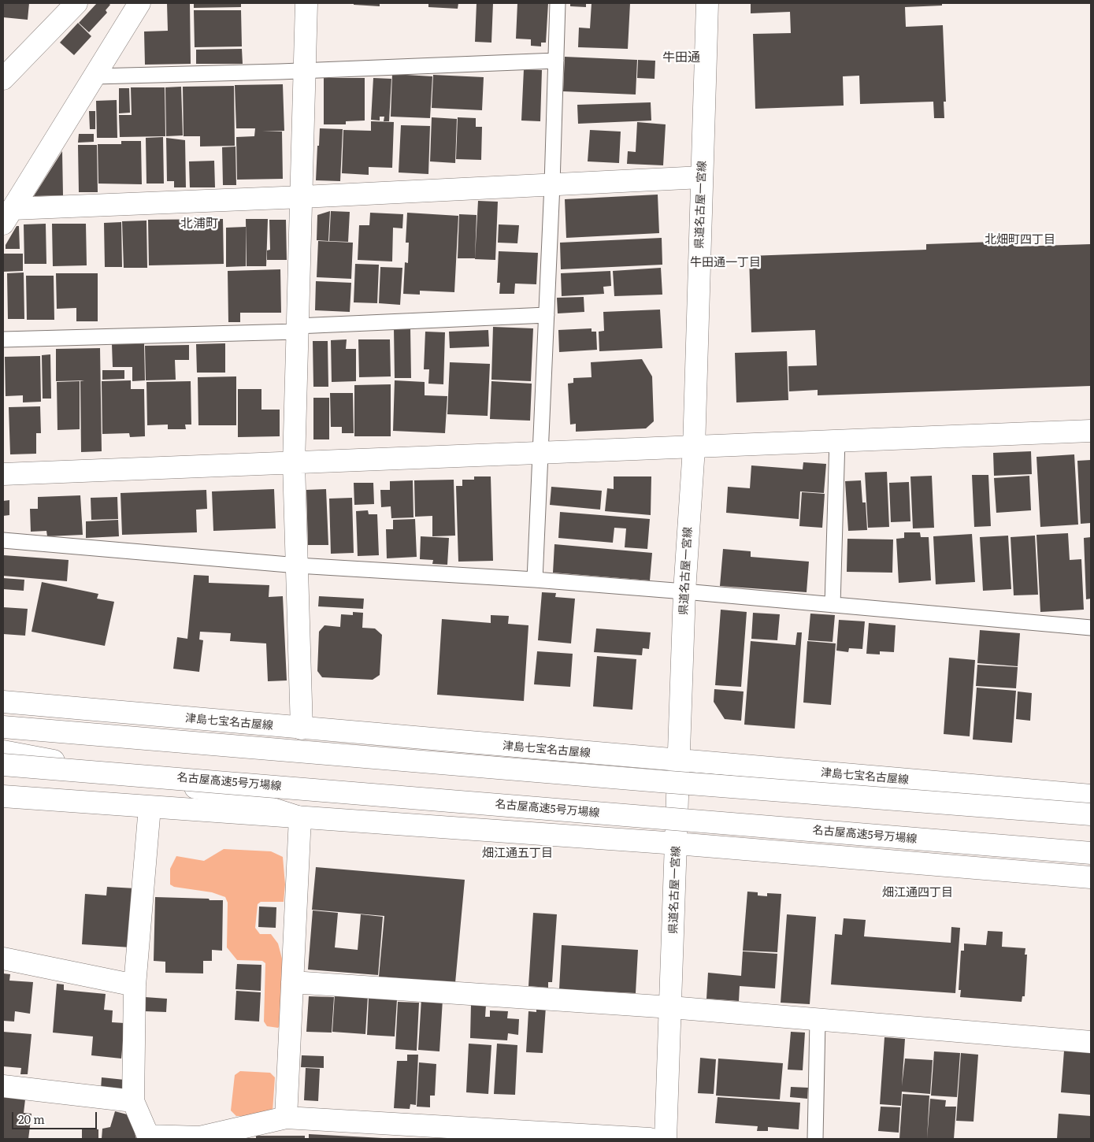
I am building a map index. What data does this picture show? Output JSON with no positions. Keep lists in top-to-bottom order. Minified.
{"streets":{"main road":["県道名古屋一宮線","津島七宝名古屋線","名古屋高速5号万場線"]},"crossings":[["県道名古屋一宮線","津島七宝名古屋線"]],"districts":["牛田通","北浦町","北畑町四丁目","牛田通一丁目","畑江通五丁目","畑江通四丁目"],"scale_bar":"20 m"}
